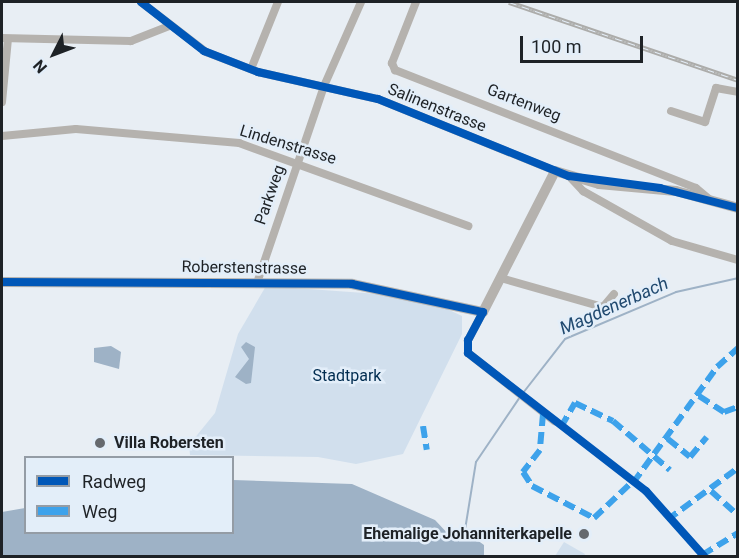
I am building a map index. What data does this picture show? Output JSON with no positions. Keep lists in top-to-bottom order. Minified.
{"streets":{"street":["Gartenweg","Salinenstrasse","Lindenstrasse","Parkweg","Roberstenstrasse"]},"crossings":[["Gartenweg","Salinenstrasse"],["Salinenstrasse","Parkweg"],["Lindenstrasse","Parkweg"],["Parkweg","Roberstenstrasse"]],"water":["Magdenerbach"],"parks":["Stadtpark"],"places":["Villa Robersten","Ehemalige Johanniterkapelle"],"legend":["Radweg","Weg"],"scale_bar":"100 m","north":"bottom left"}
